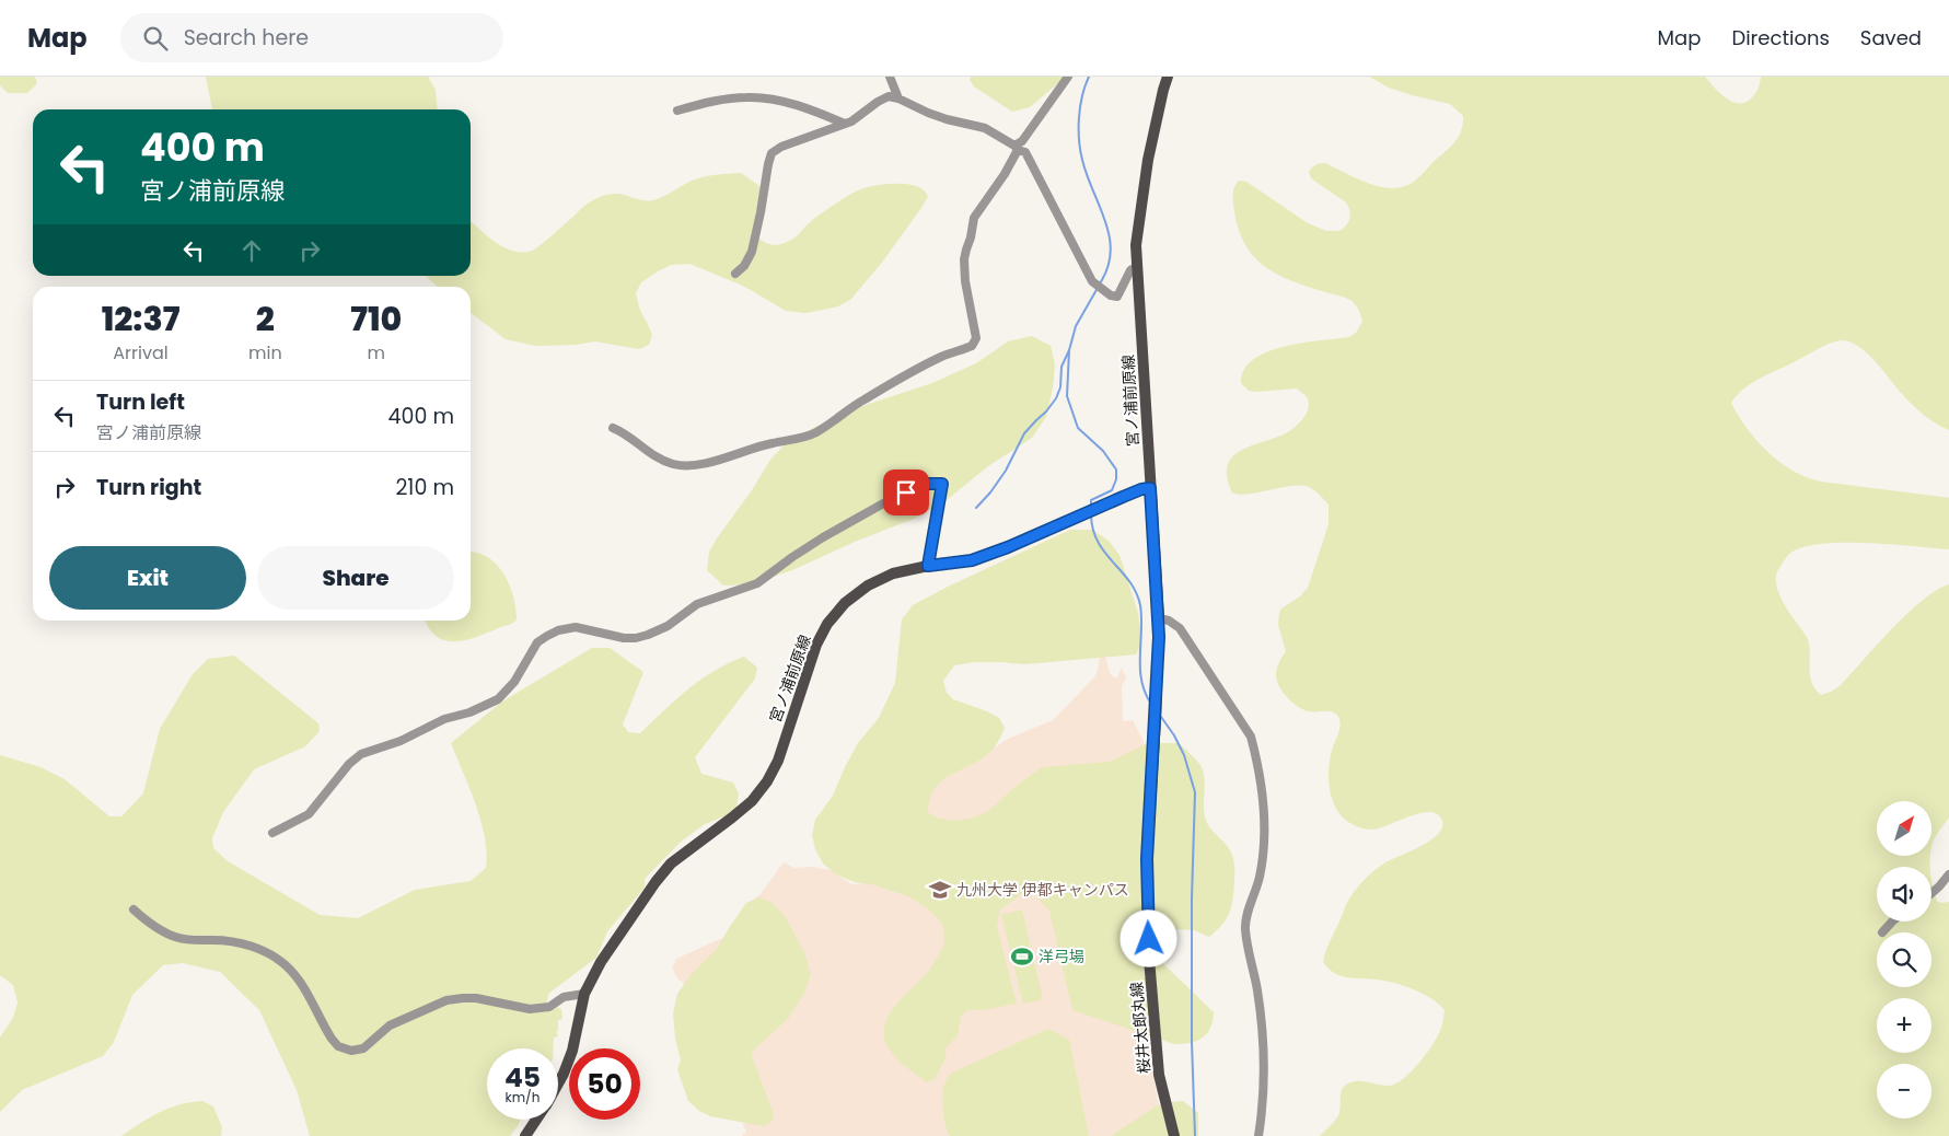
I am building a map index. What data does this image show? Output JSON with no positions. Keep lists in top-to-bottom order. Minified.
{"streets":{"main road":["宮ノ浦前原線","桜井太郎丸線"]},"crossings":[["宮ノ浦前原線","桜井太郎丸線"]],"places":{"school or university":["九州大学 伊都キャンパス"],"sports":["洋弓場"]},"north":"top right","page":{"header":"Map","search":"Search here","nav":["Map","Directions","Saved"],"turn":["400 m","宮ノ浦前原線"],"eta":["12:37","Arrival","2","min","710","m"],"list":[{"name":"Turn left","note":"宮ノ浦前原線","value":"400 m"},{"name":"Turn right","value":"210 m"}],"buttons":["Exit","Share"],"map_buttons":["+","−"],"speed":"45 km/h","limit":"50"}}
